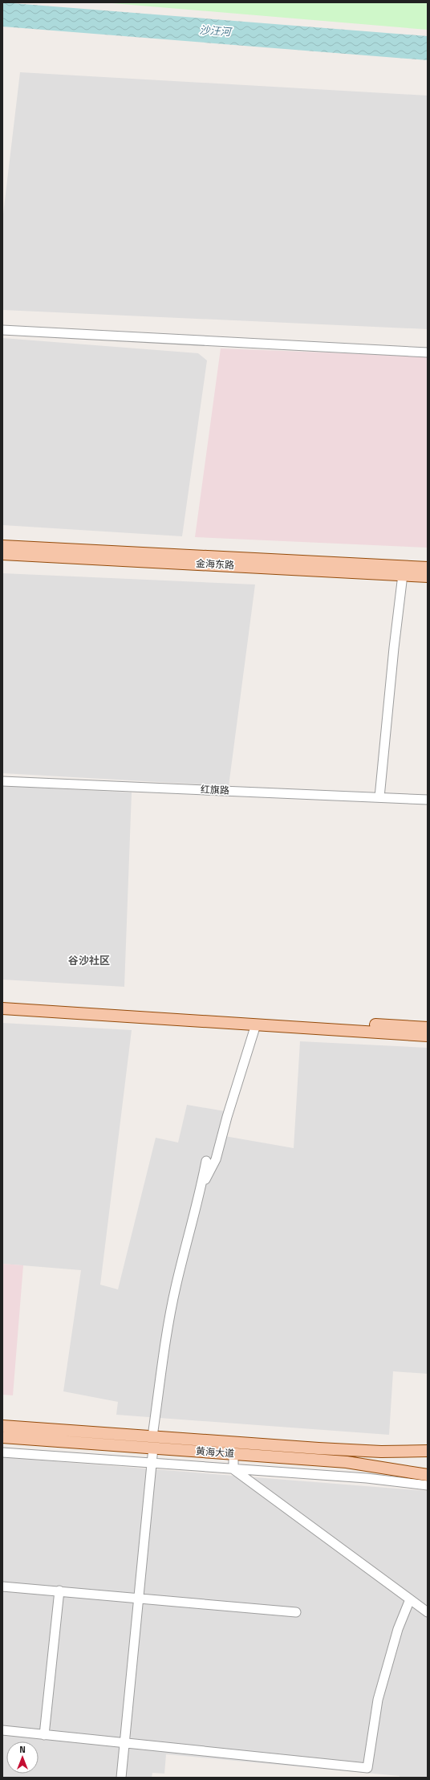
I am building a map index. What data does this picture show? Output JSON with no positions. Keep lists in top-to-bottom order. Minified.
{"streets":{"main road":["金海东路","黄海大道"],"street":["红旗路"]},"districts":["谷沙社区"],"water":["沙汪河"],"north":"top"}
